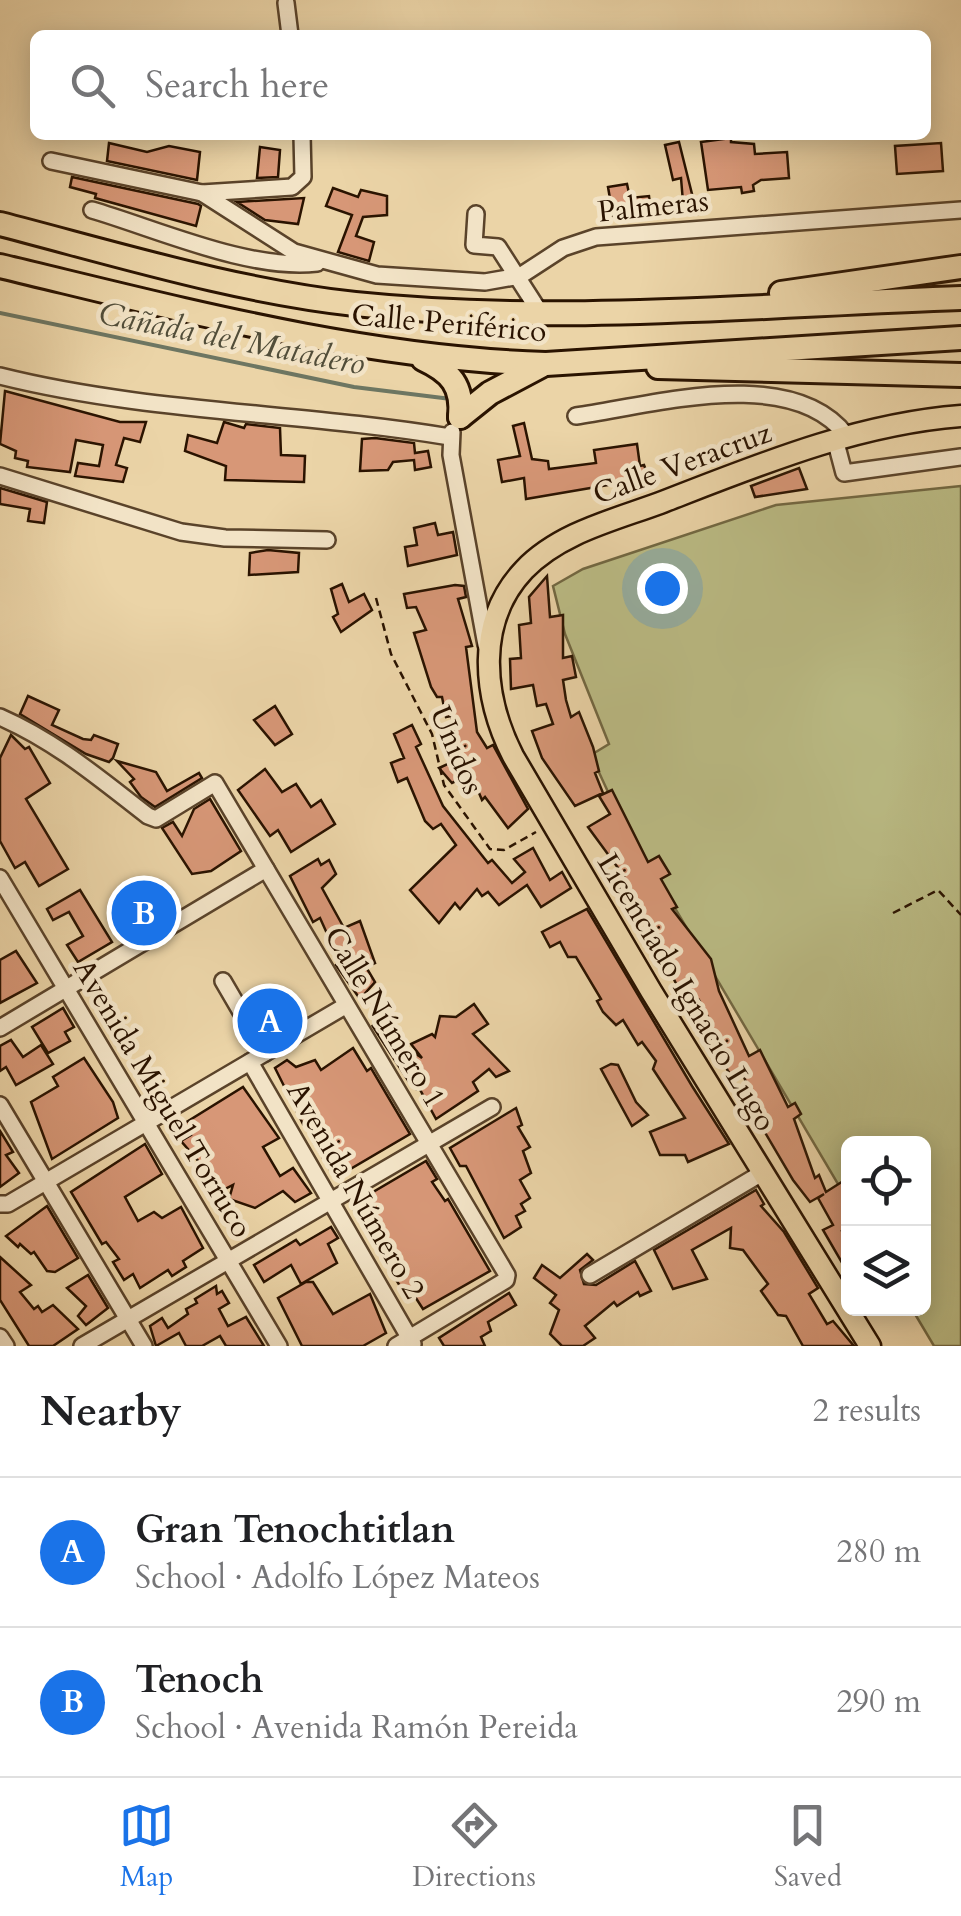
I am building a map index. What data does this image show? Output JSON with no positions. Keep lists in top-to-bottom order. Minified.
{"streets":{"highway":["Calle Periférico"],"main road":["Calle Veracruz","Licenciado Ignacio Lugo"],"street":["Palmeras","Calle Número 1","Avenida Miguel Torruco","Avenida Número 2"],"path":["Unidos"]},"crossings":[["Calle Veracruz","Licenciado Ignacio Lugo"],["Unidos","Licenciado Ignacio Lugo"],["Calle Número 1","Avenida Número 2"]],"water":["Cañada del Matadero"],"page":{"search":"Search here","pins":["B","A"],"heading":["Nearby","2 results"],"list":[{"mark":"A","name":"Gran Tenochtitlan","note":"School · Adolfo López Mateos","value":"280 m"},{"mark":"B","name":"Tenoch","note":"School · Avenida Ramón Pereida","value":"290 m"}],"nav":["Map","Directions","Saved"]}}
